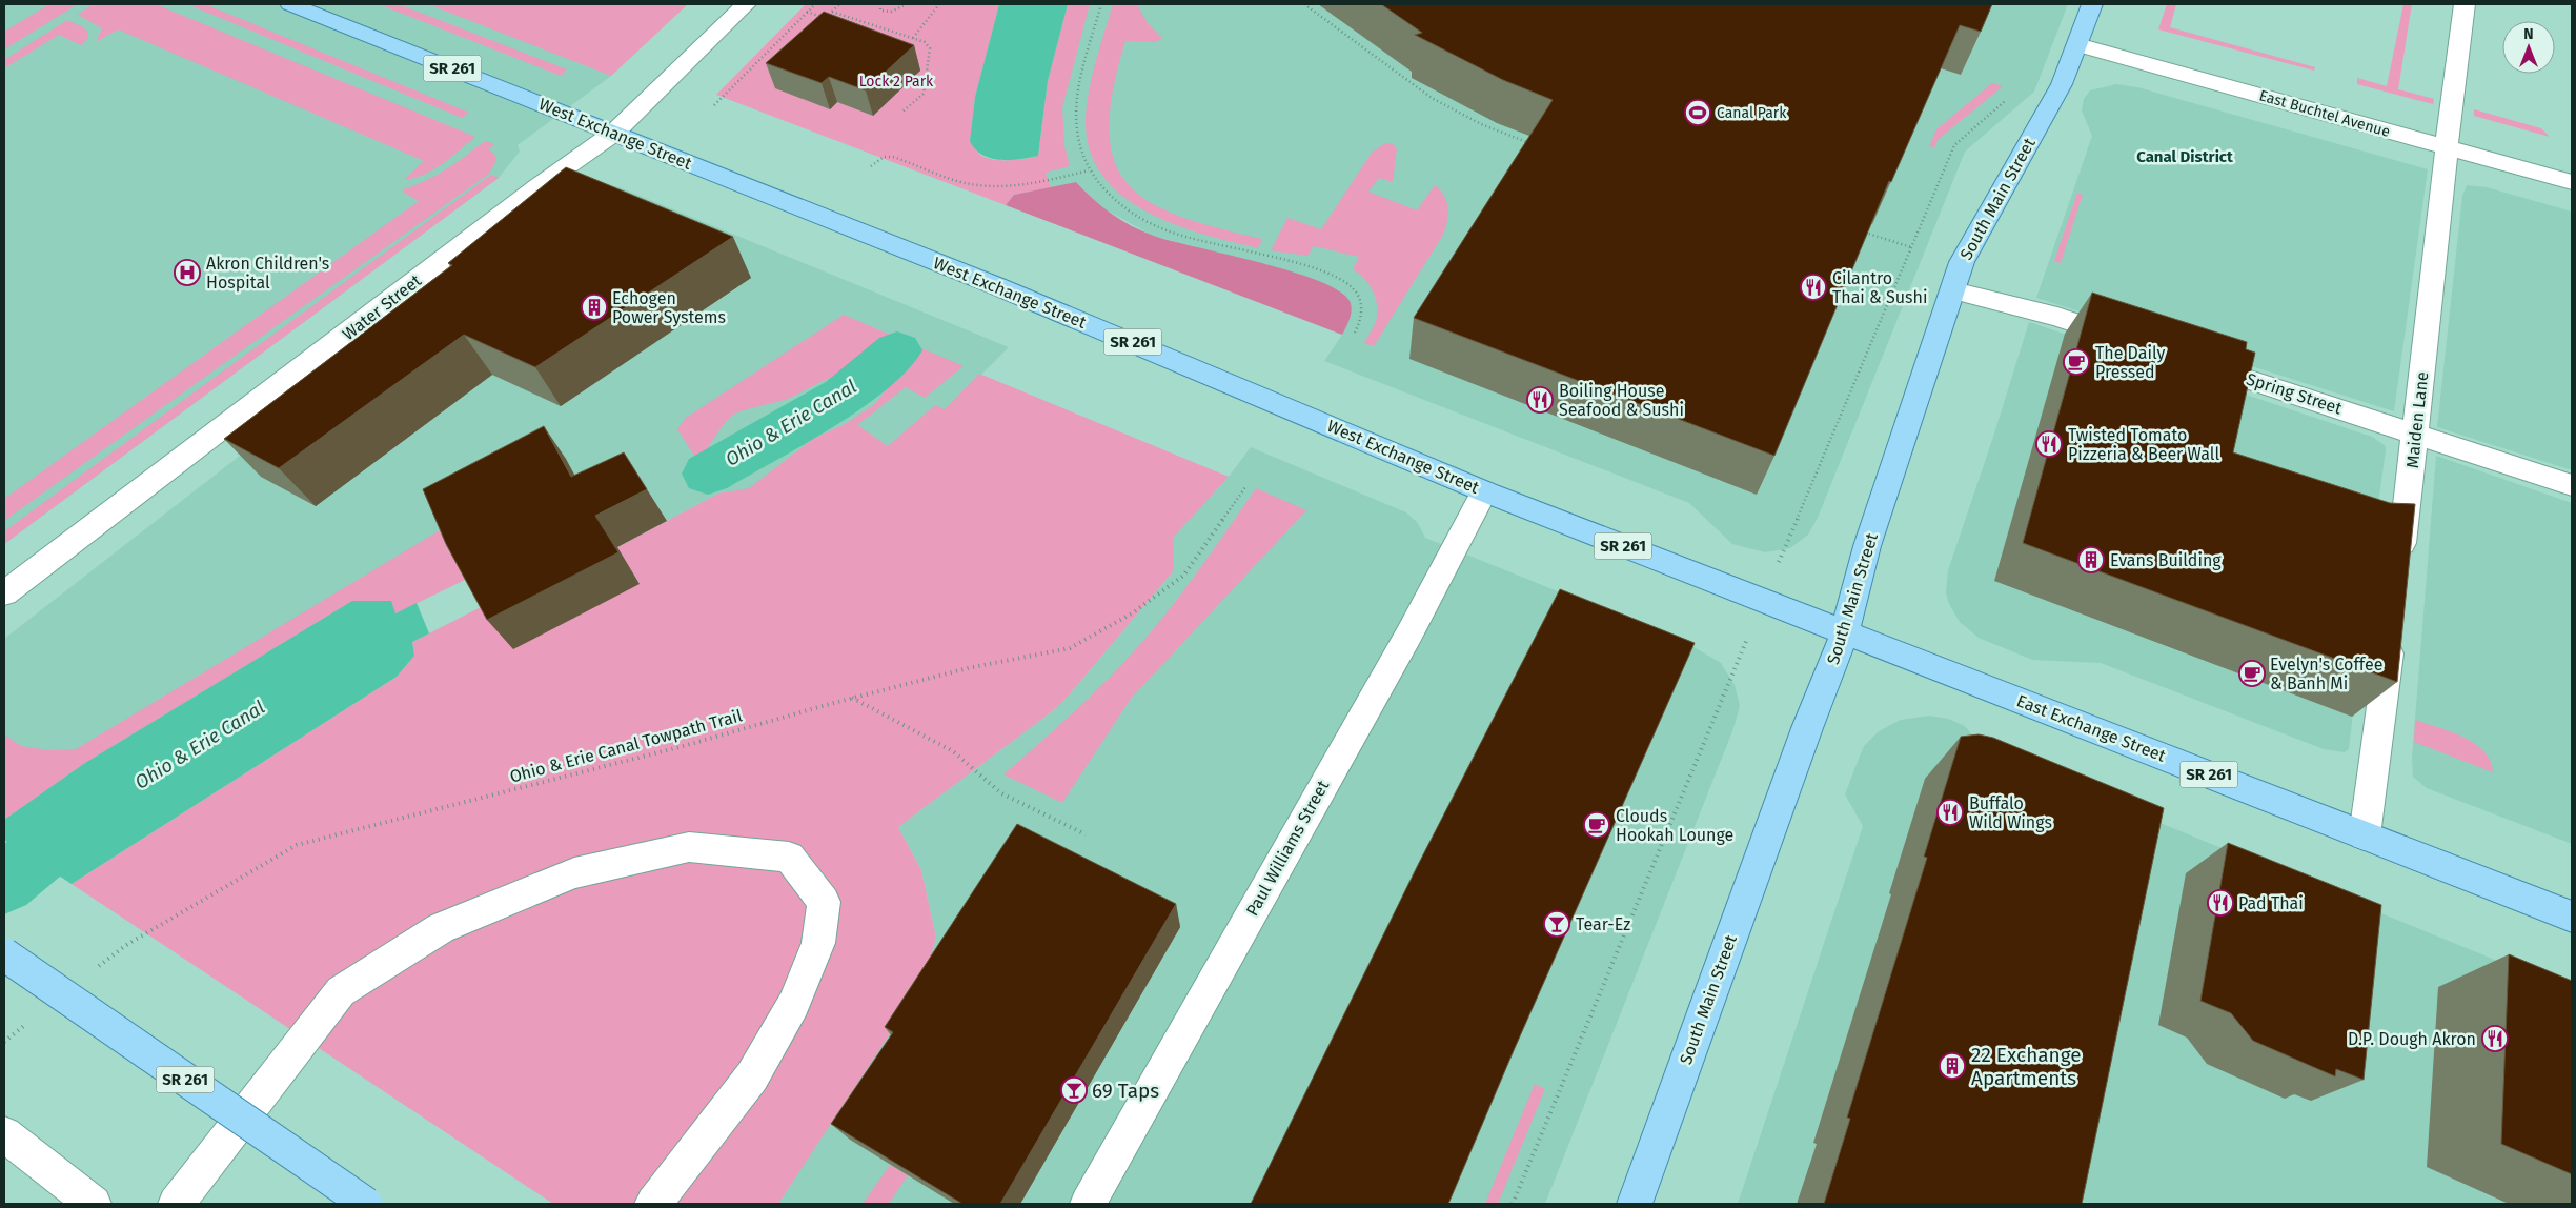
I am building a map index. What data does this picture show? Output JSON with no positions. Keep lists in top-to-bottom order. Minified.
{"streets":{"main road":["SR 261","West Exchange Street","South Main Street","East Exchange Street"],"street":["East Buchtel Avenue","Water Street","Spring Street","Maiden Lane","Paul Williams Street"],"path":["Ohio & Erie Canal Towpath Trail"]},"crossings":[["East Buchtel Avenue","South Main Street"],["East Buchtel Avenue","Maiden Lane"],["West Exchange Street","South Main Street"],["West Exchange Street","Water Street"],["West Exchange Street","East Exchange Street"],["West Exchange Street","Paul Williams Street"],["South Main Street","East Exchange Street"],["Spring Street","Maiden Lane"]],"districts":["Canal District"],"water":["Ohio & Erie Canal"],"parks":["Lock 2 Park"],"places":{"sports":["Canal Park"],"hospital":["Akron Children's Hospital"],"restaurant":["Cilantro Thai & Sushi","Boiling House Seafood & Sushi","Twisted Tomato Pizzeria & Beer Wall","Buffalo Wild Wings","Pad Thai","D.P. Dough Akron"],"building":["Echogen Power Systems","Evans Building","22 Exchange Apartments"],"cafe":["The Daily Pressed","Evelyn's Coffee & Banh Mi","Clouds Hookah Lounge"],"bar":["Tear-Ez","69 Taps"]},"north":"top"}
